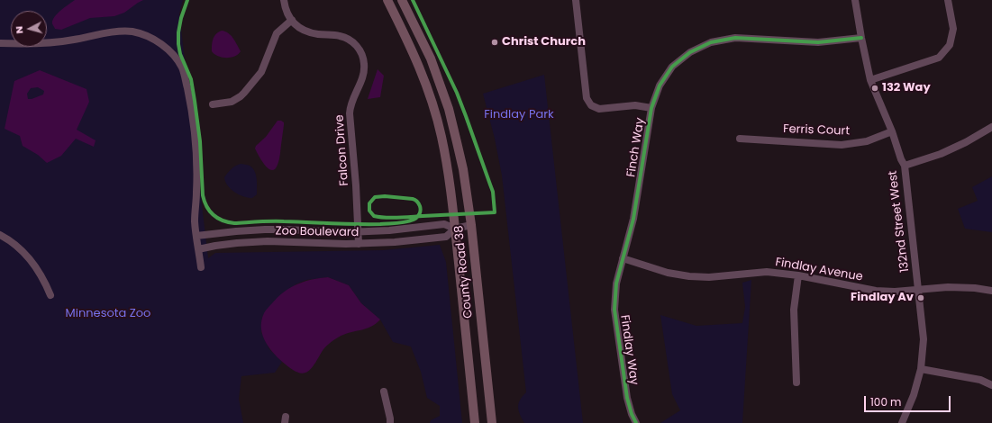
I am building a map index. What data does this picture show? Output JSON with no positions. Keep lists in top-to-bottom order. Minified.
{"streets":{"main road":["County Road 38"],"street":["Ferris Court","Finch Way","Falcon Drive","132nd Street West","Zoo Boulevard","Findlay Avenue","Findlay Way"]},"crossings":[["Ferris Court","132nd Street West"],["Finch Way","132nd Street West"],["Finch Way","Findlay Avenue"],["Finch Way","Findlay Way"],["Falcon Drive","Zoo Boulevard"],["132nd Street West","Findlay Avenue"],["Zoo Boulevard","County Road 38"],["Findlay Avenue","Findlay Way"]],"parks":["Findlay Park","Minnesota Zoo"],"places":["Christ Church","132 Way","Findlay Av"],"scale_bar":"100 m","north":"left"}
